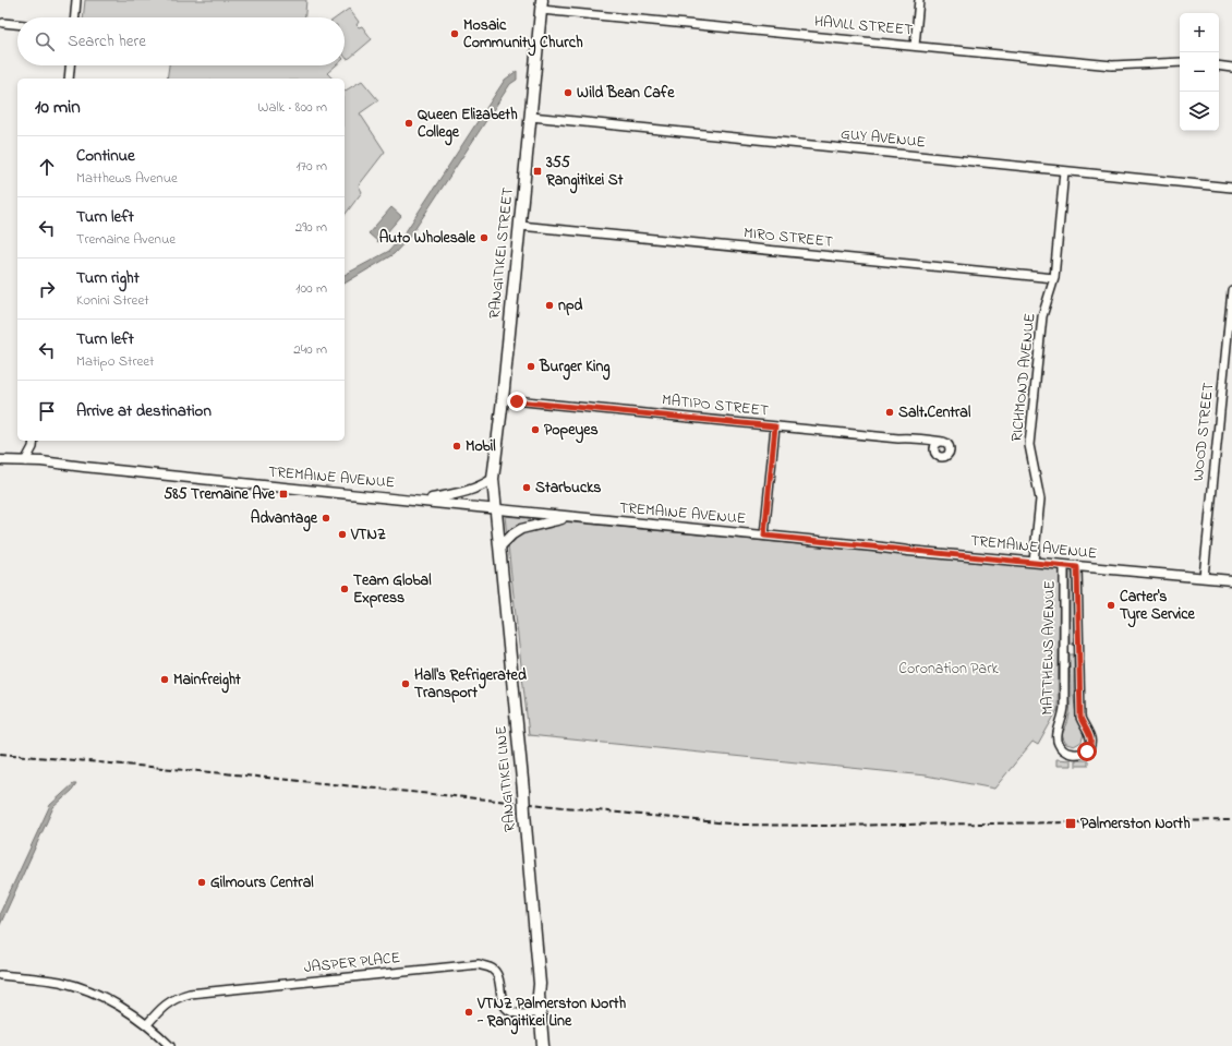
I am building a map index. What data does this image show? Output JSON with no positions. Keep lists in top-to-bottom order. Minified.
{"streets":{"highway":["RANGITIKEI STREET","RANGITIKEI LINE"],"main road":["TREMAINE AVENUE"],"street":["HAVILL STREET","GUY AVENUE","MIRO STREET","RICHMOND AVENUE","MATIPO STREET","WOOD STREET","MATTHEWS AVENUE","JASPER PLACE"]},"crossings":[["HAVILL STREET","RANGITIKEI STREET"],["GUY AVENUE","RANGITIKEI STREET"],["GUY AVENUE","RICHMOND AVENUE"],["MIRO STREET","RANGITIKEI STREET"],["MIRO STREET","RICHMOND AVENUE"],["RANGITIKEI STREET","MATIPO STREET"],["RANGITIKEI STREET","TREMAINE AVENUE"],["RANGITIKEI STREET","RANGITIKEI LINE"],["RICHMOND AVENUE","TREMAINE AVENUE"],["WOOD STREET","TREMAINE AVENUE"],["TREMAINE AVENUE","MATTHEWS AVENUE"],["TREMAINE AVENUE","RANGITIKEI LINE"],["RANGITIKEI LINE","JASPER PLACE"]],"parks":["Coronation Park"],"places":{"other":["Mosaic Community Church","Wild Bean Cafe","Queen Elizabeth College","Auto Wholesale","npd","Burger King","Salt.Central","Popeyes","Mobil","Starbucks","Advantage","VTNZ","Team Global Express","Carter's Tyre Service","Mainfreight","Hall's Refrigerated Transport","Gilmours Central","VTNZ Palmerston North - Rangitikei Line"],"transit":["355 Rangitikei St","585 Tremaine Ave","Palmerston North"]},"page":{"map_buttons":["+","−"],"search":"Search here","heading":["10 min","Walk · 800 m"],"list":[["Continue","Matthews Avenue","170 m"],["Turn left","Tremaine Avenue","290 m"],["Turn right","Konini Street","100 m"],["Turn left","Matipo Street","240 m"],"Arrive at destination"]}}
